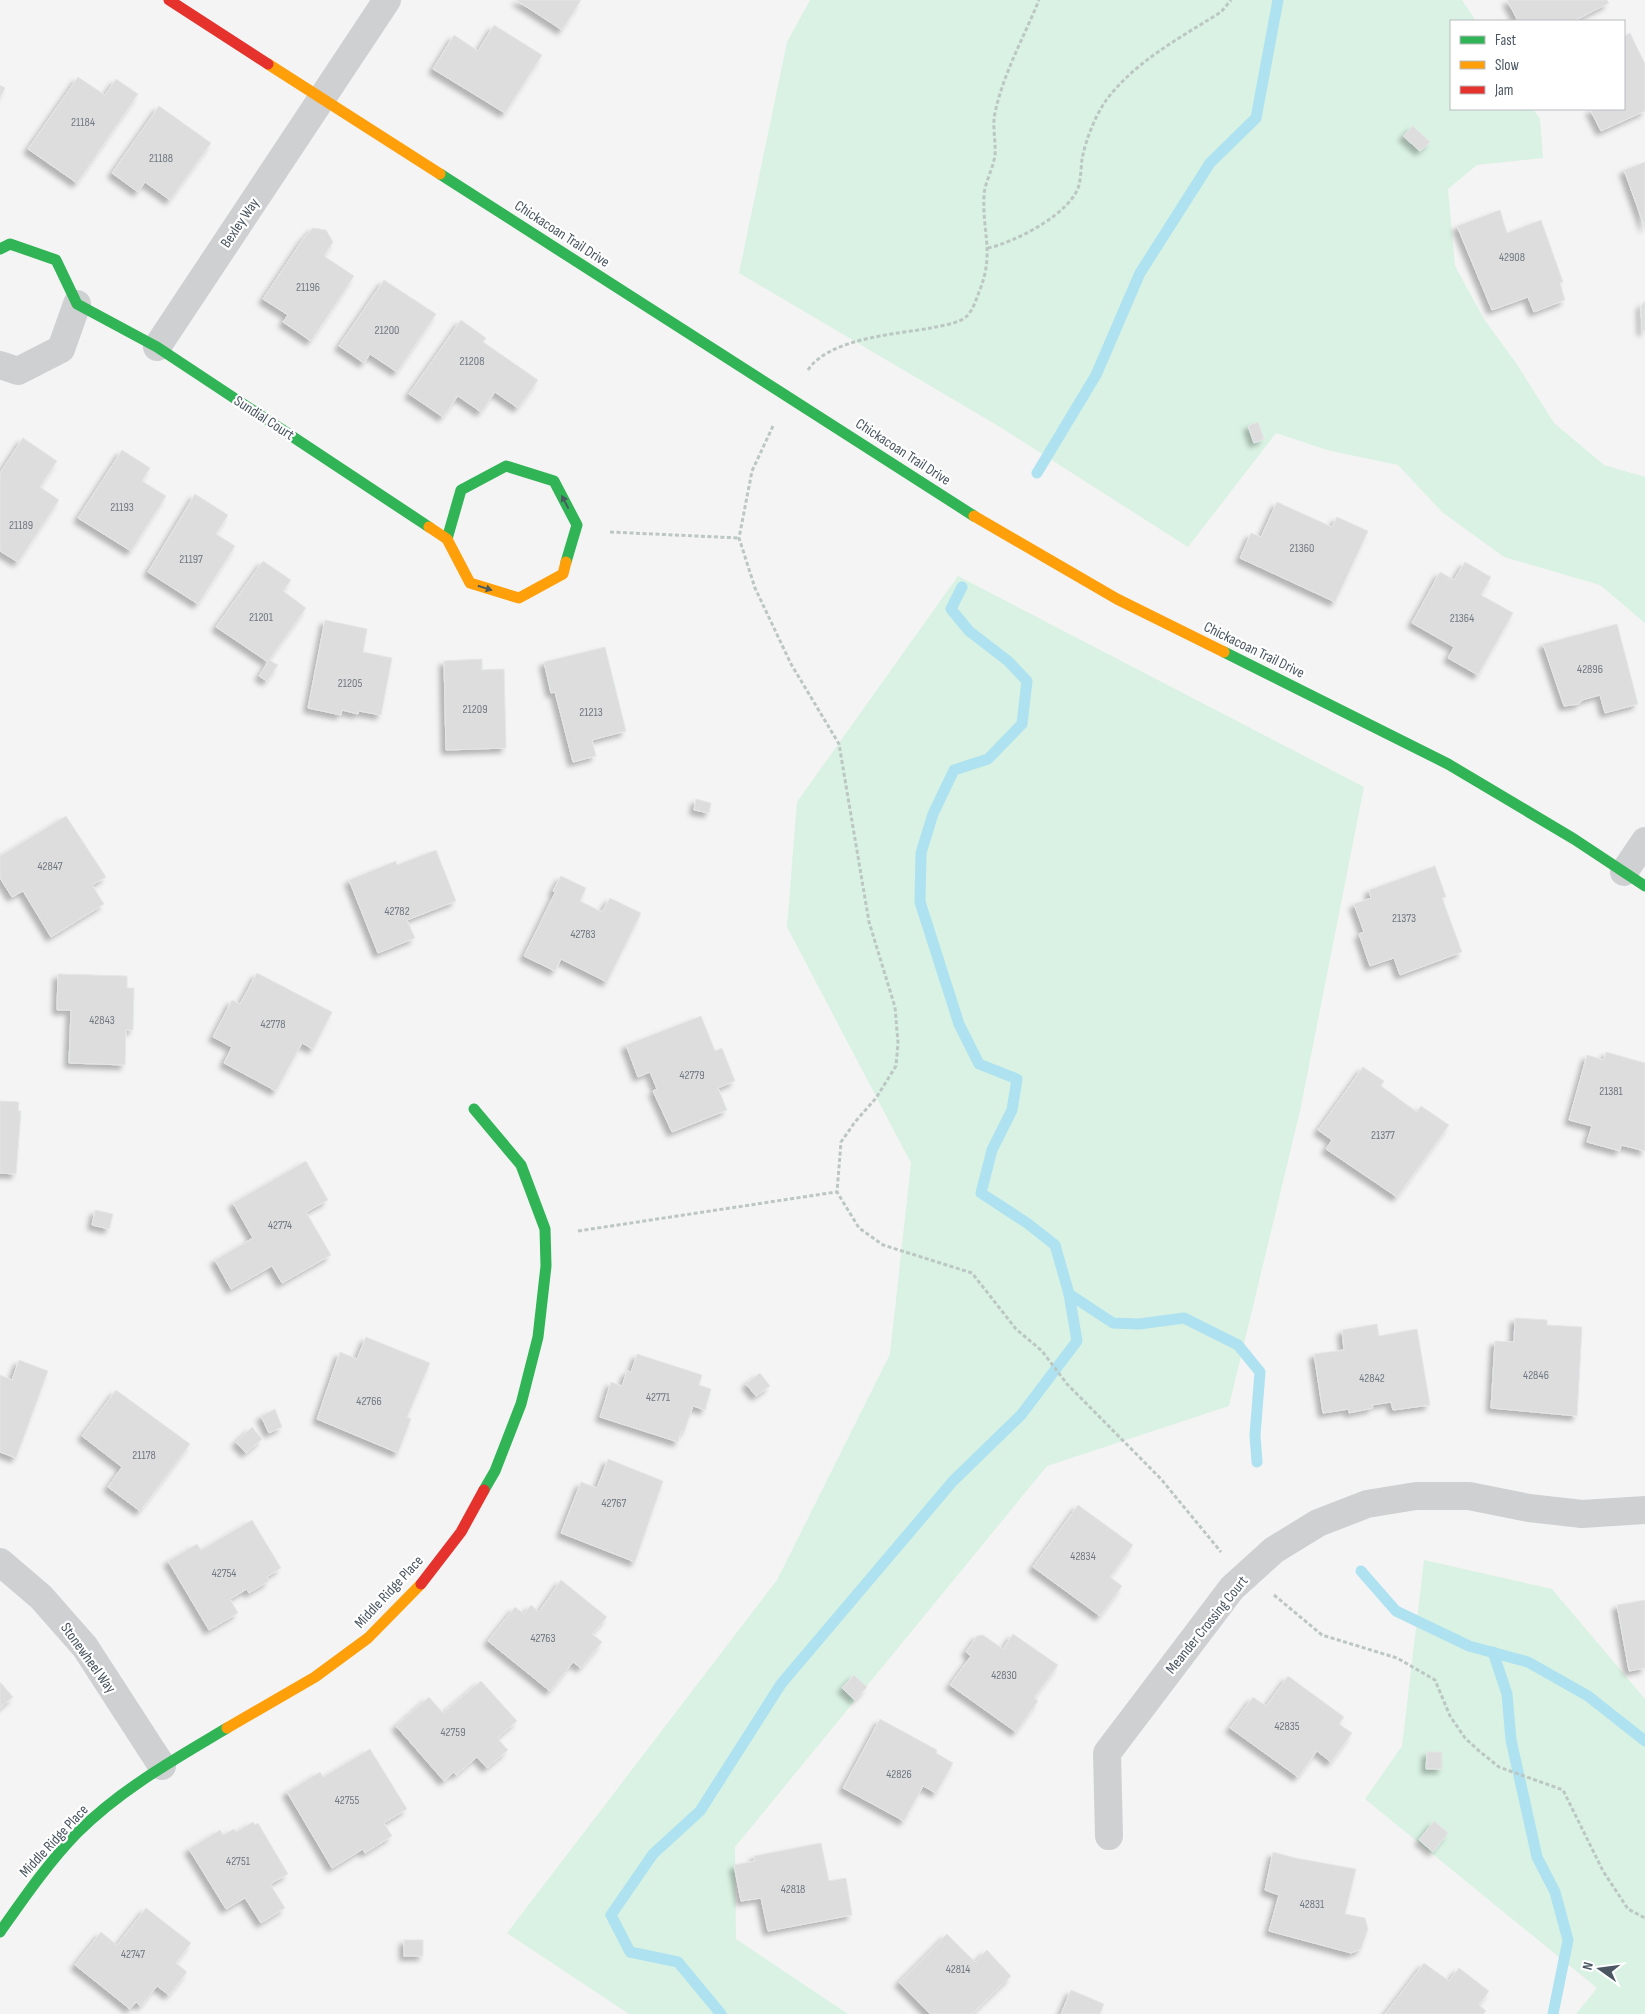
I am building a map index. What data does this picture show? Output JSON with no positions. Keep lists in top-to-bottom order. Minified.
{"streets":{"street":["Bexley Way","Chickacoan Trail Drive","Sundial Court","Middle Ridge Place","Meander Crossing Court","Stonewheel Way"]},"crossings":[["Bexley Way","Chickacoan Trail Drive"],["Bexley Way","Sundial Court"],["Middle Ridge Place","Stonewheel Way"]],"house_numbers":["21184","21188","42908","21196","21200","21208","21193","21189","21360","21197","21201","21364","42896","21205","21209","21213","42847","42782","21373","42783","42843","42778","42779","21381","21377","42774","42846","42842","42771","42766","21178","42767","42834","42754","42763","42830","42835","42759","42826","42755","42751","42818","42831","42747","42814"],"legend":["Fast","Slow","Jam"],"north":"left"}
